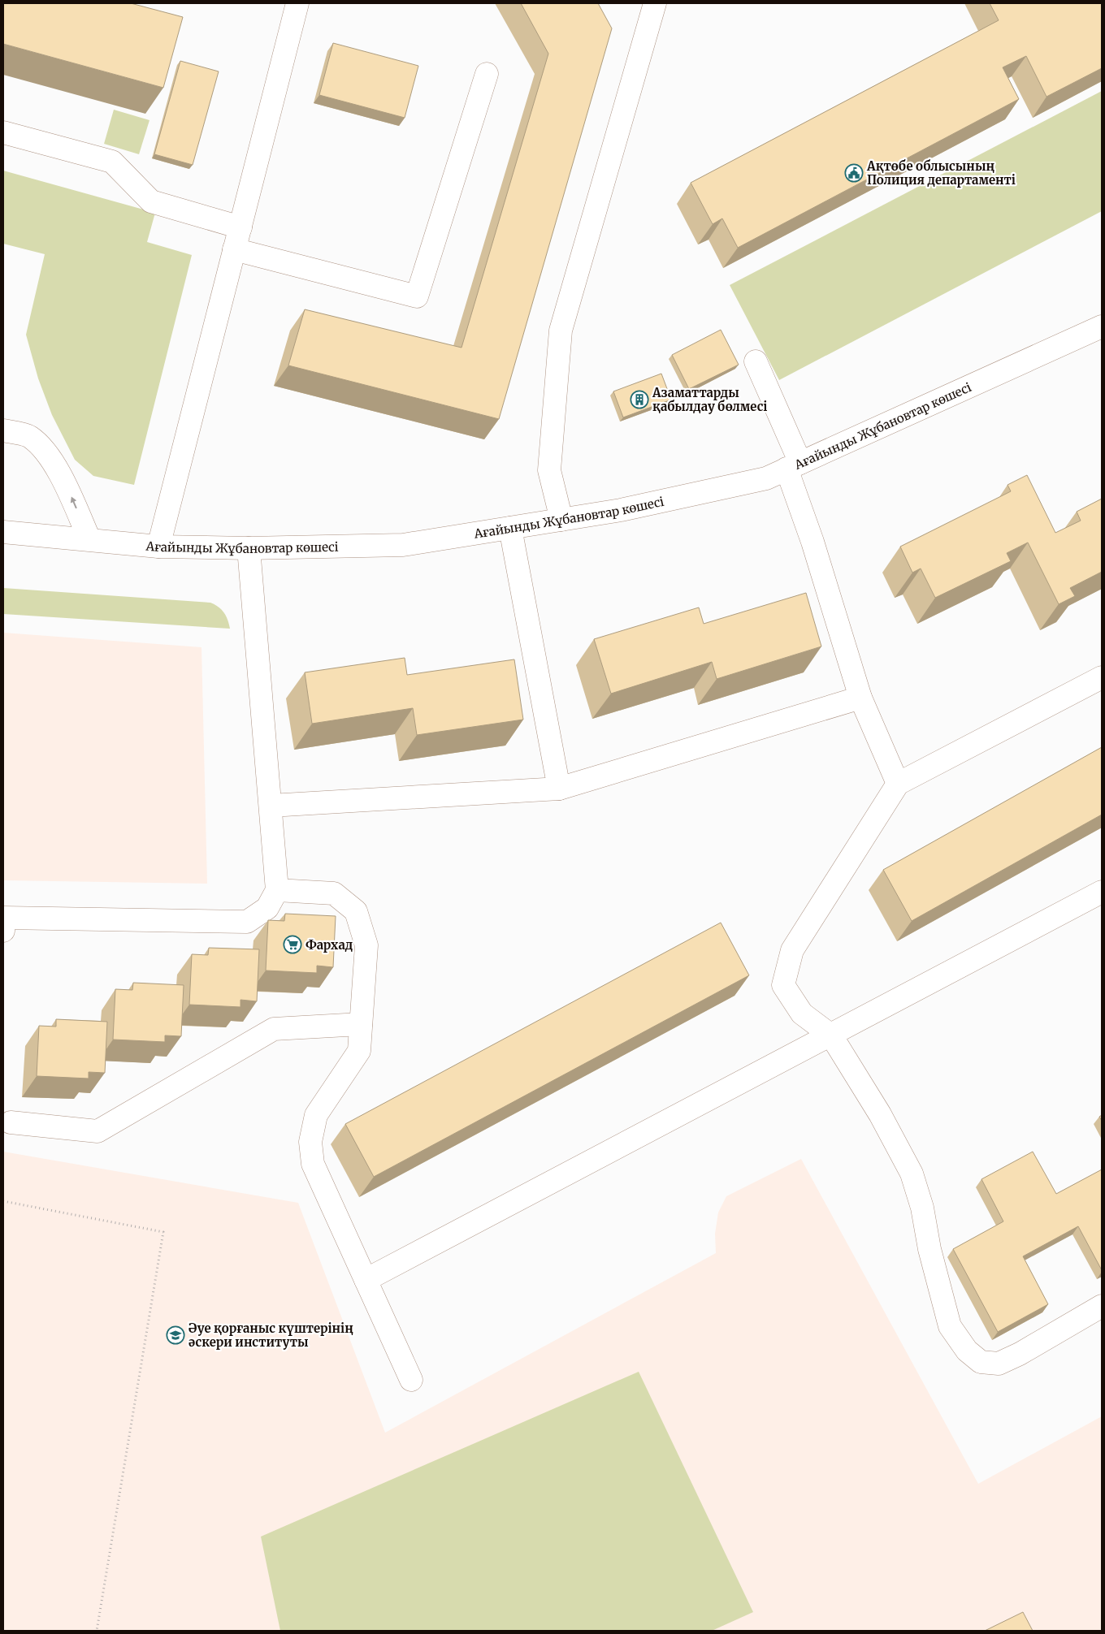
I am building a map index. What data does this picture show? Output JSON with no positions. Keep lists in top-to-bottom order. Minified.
{"streets":{"street":["Ағайынды Жұбановтар көшесі"]},"places":{"public building":["Ақтөбе облысының Полиция департаменті"],"building":["Азаматтарды қабылдау бөлмесі"],"supermarket":["Фархад"],"school or university":["Әуе қорғаныс күштерінің әскери институты"]}}
